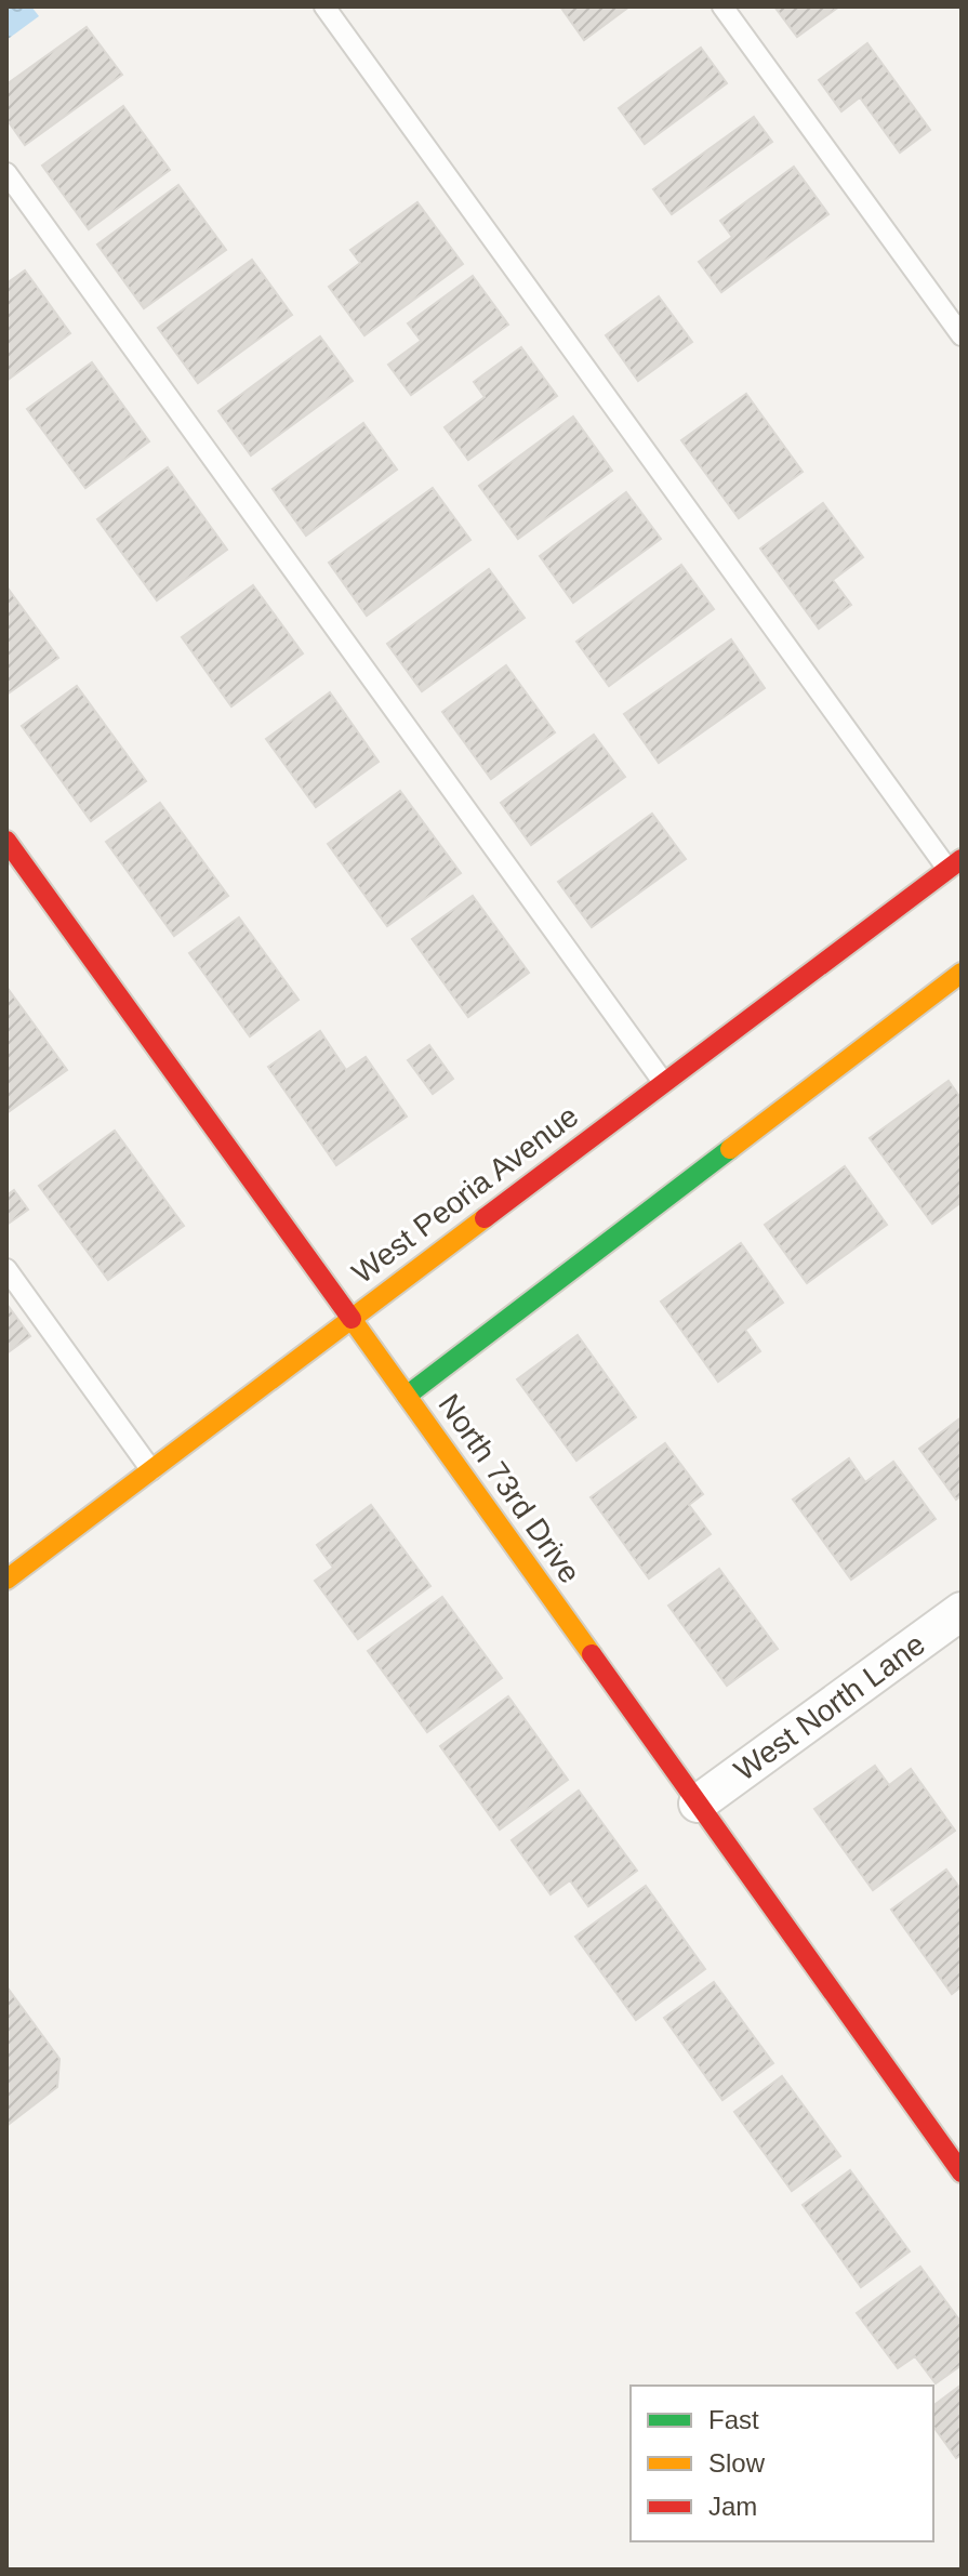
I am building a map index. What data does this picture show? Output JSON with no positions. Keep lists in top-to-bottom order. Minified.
{"streets":{"street":["West Peoria Avenue","North 73rd Drive","West North Lane"]},"crossings":[["West Peoria Avenue","North 73rd Drive"],["North 73rd Drive","West North Lane"]],"legend":["Fast","Slow","Jam"]}
